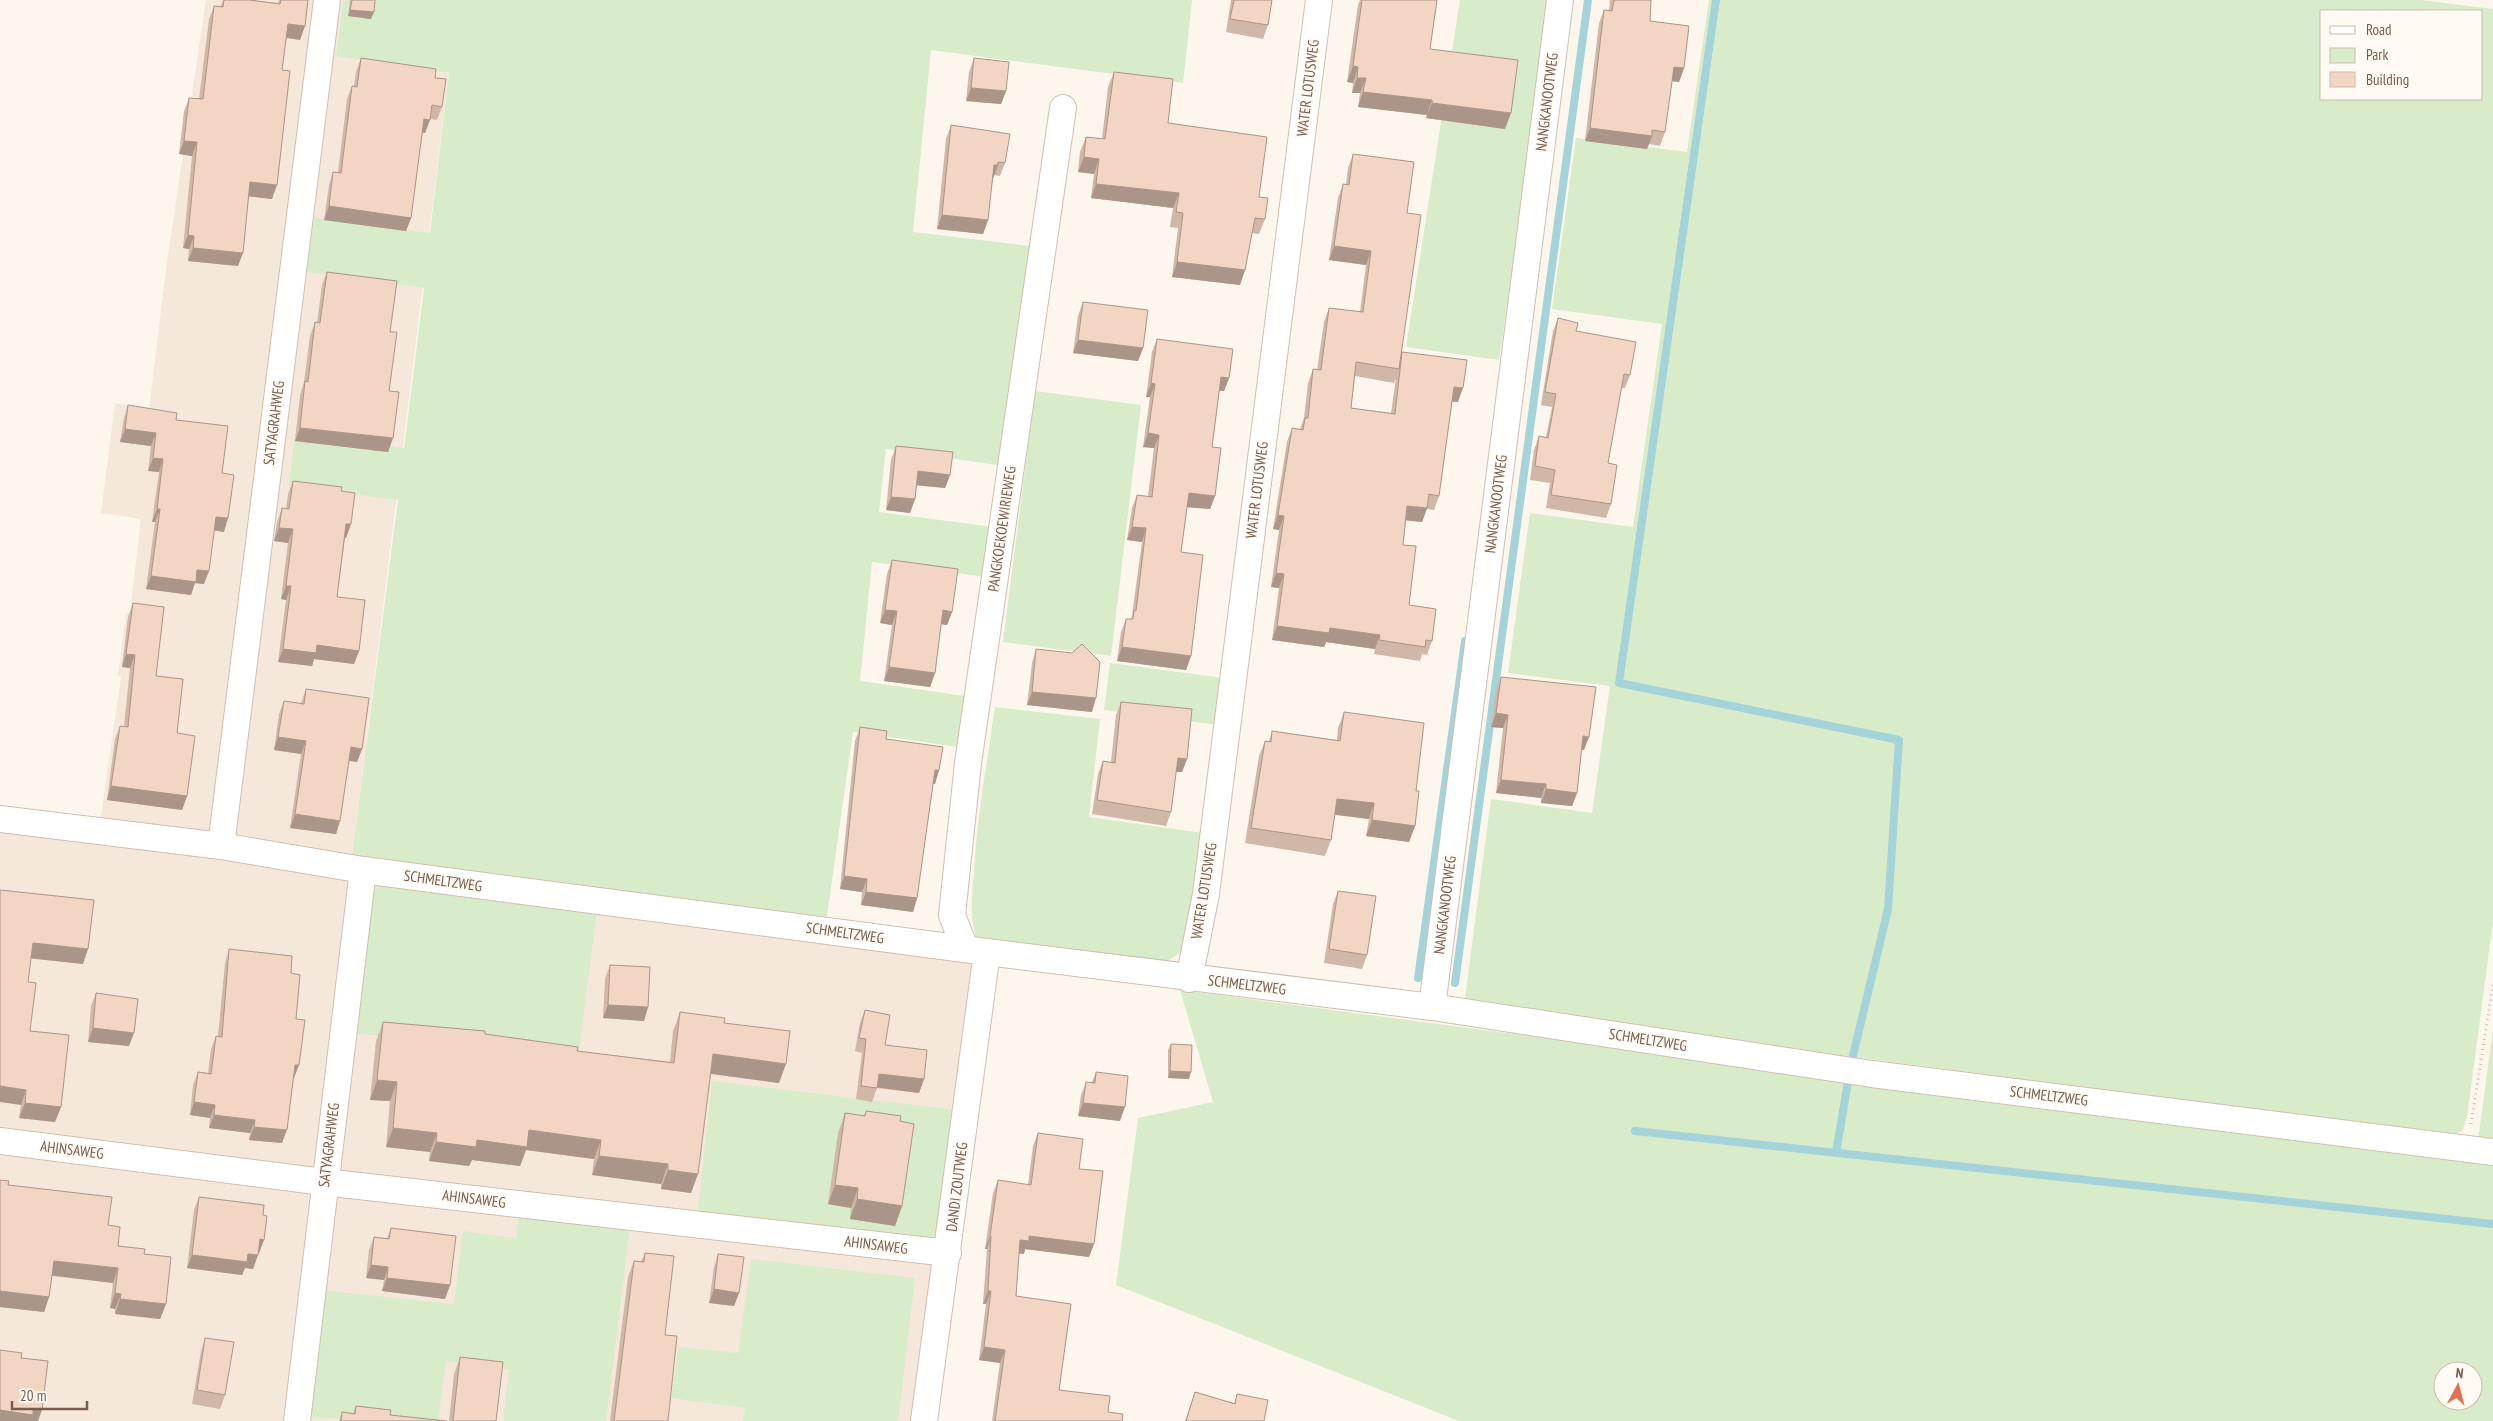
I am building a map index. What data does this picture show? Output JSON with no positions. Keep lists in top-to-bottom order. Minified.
{"streets":{"street":["WATER LOTUSWEG","NANGKANOOTWEG","SATYAGRAHWEG","PANGKOEKOEWIRIEWEG","SCHMELTZWEG","AHINSAWEG","DANDI ZOUTWEG"]},"crossings":[["WATER LOTUSWEG","SCHMELTZWEG"],["NANGKANOOTWEG","SCHMELTZWEG"],["SATYAGRAHWEG","SCHMELTZWEG"],["SATYAGRAHWEG","AHINSAWEG"],["PANGKOEKOEWIRIEWEG","SCHMELTZWEG"],["PANGKOEKOEWIRIEWEG","DANDI ZOUTWEG"],["SCHMELTZWEG","DANDI ZOUTWEG"],["AHINSAWEG","DANDI ZOUTWEG"]],"legend":["Road","Park","Building"],"scale_bar":"20 m","north":"top"}
